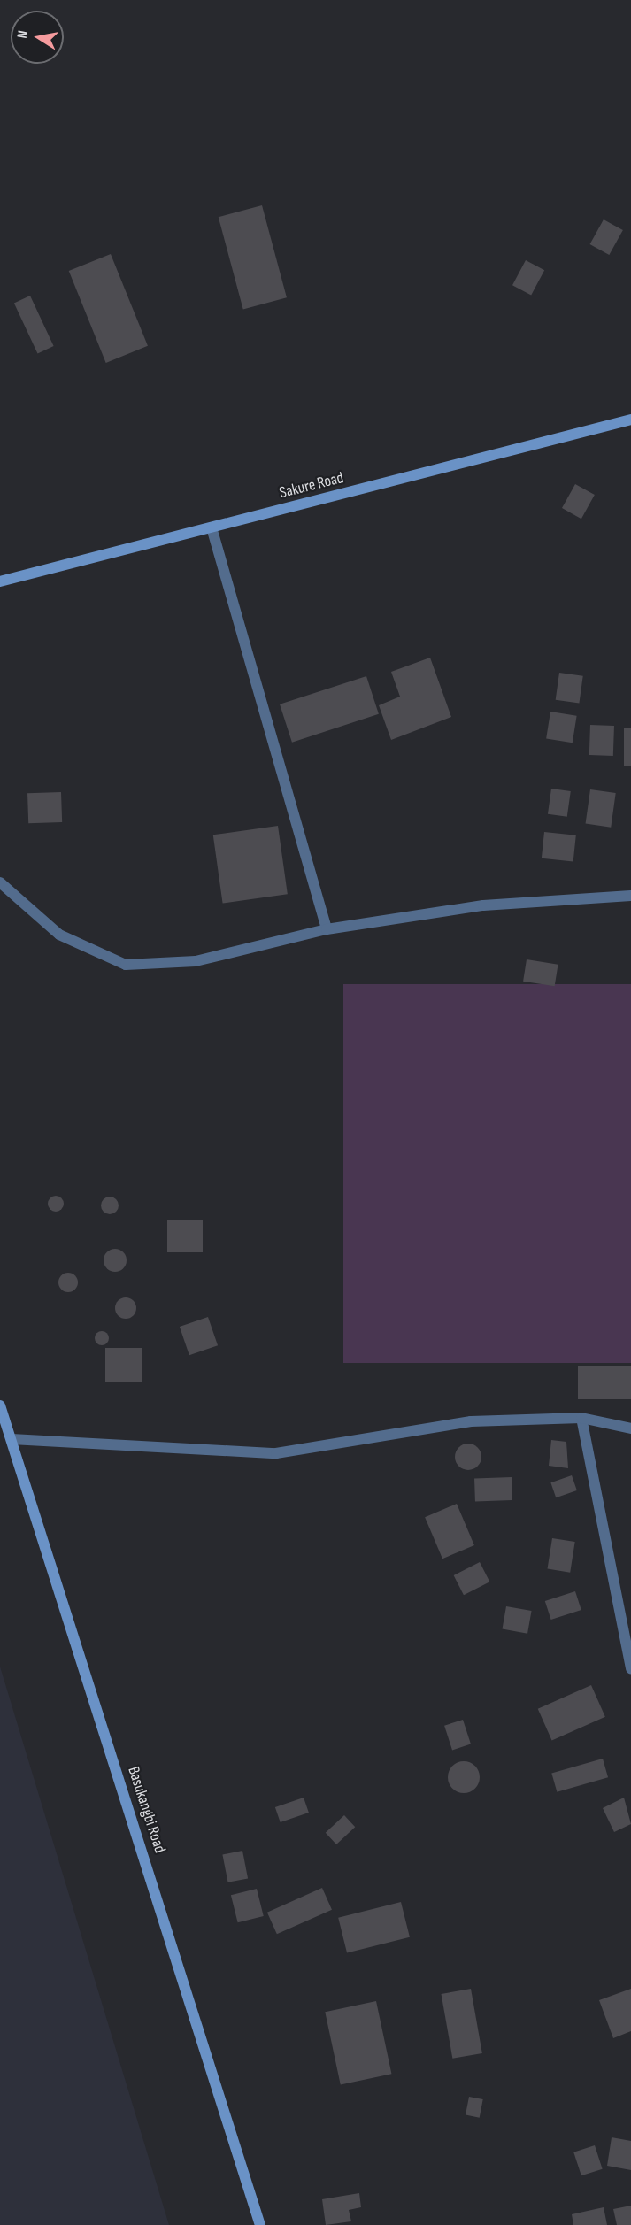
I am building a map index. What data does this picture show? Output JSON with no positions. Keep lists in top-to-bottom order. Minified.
{"streets":{"street":["Sakure Road","Basukangbi Road"]},"north":"left"}
